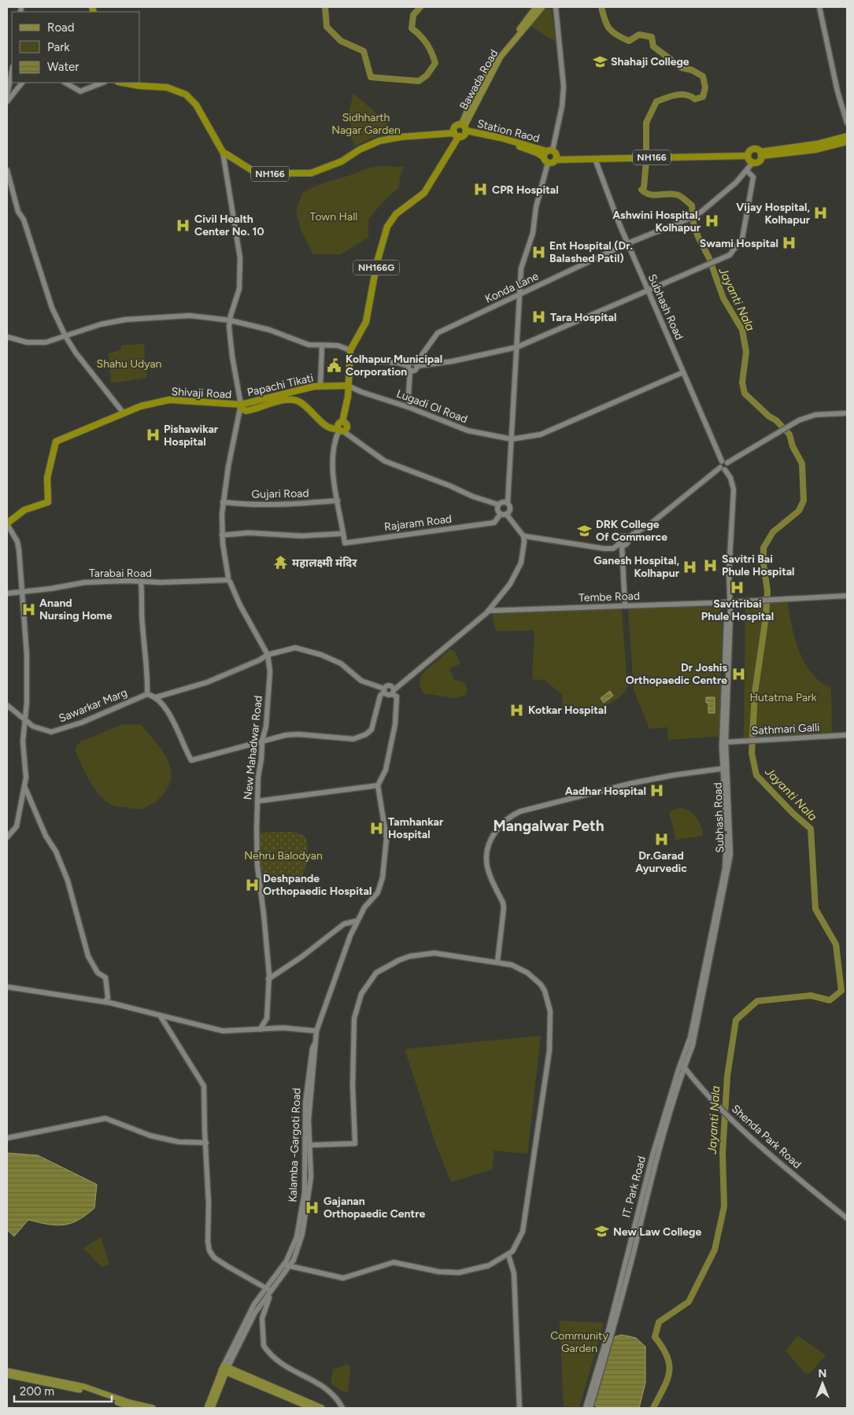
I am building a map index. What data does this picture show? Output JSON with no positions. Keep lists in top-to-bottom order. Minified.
{"streets":{"highway":["NH166","NH166G","Papachi Tikati","Shivaji Road"],"main road":["Bawada Road","Kalamba -Gargoti Road"],"street":["Konda Lane","Subhash Road","Lugadi Ol Road","Gujari Road","Rajaram Road","Tarabai Road","Tembe Road","Sawarkar Marg","Sathmari Galli","New Mahadwar Road","Shenda Park Road","IT. Park Road"]},"crossings":[["Bawada Road","NH166"],["Bawada Road","NH166G"],["NH166","NH166G"],["NH166","Konda Lane"],["NH166","Subhash Road"],["NH166G","Papachi Tikati"],["NH166G","Shivaji Road"],["NH166G","Lugadi Ol Road"],["Konda Lane","Subhash Road"],["Subhash Road","Tembe Road"],["Subhash Road","Sathmari Galli"],["Subhash Road","Shenda Park Road"],["Subhash Road","IT. Park Road"],["Papachi Tikati","Shivaji Road"],["Papachi Tikati","Lugadi Ol Road"],["Shenda Park Road","IT. Park Road"]],"districts":["Mangalwar Peth"],"water":["Jayanti Nala"],"parks":["Sidhharth Nagar Garden","Town Hall","Shahu Udyan","Hutatma Park","Nehru Balodyan","Community Garden"],"places":{"school or university":["Shahaji College","DRK College Of Commerce","New Law College"],"hospital":["CPR Hospital","Vijay Hospital, Kolhapur","Ashwini Hospital, Kolhapur","Civil Health Center No. 10","Swami Hospital","Ent Hospital (Dr. Balashed Patil)","Tara Hospital","Pishawikar Hospital","Savitri Bai Phule Hospital","Ganesh Hospital, Kolhapur","Savitribai Phule Hospital","Anand Nursing Home","Dr Joshis Orthopaedic Centre","Kotkar Hospital","Aadhar Hospital","Tamhankar Hospital","Dr.Garad Ayurvedic","Deshpande Orthopaedic Hospital","Gajanan Orthopaedic Centre"],"public building":["Kolhapur Municipal Corporation"],"temple":["महालक्ष्मी मंदिर"]},"legend":["Road","Park","Water"],"scale_bar":"200 m","north":"top"}
